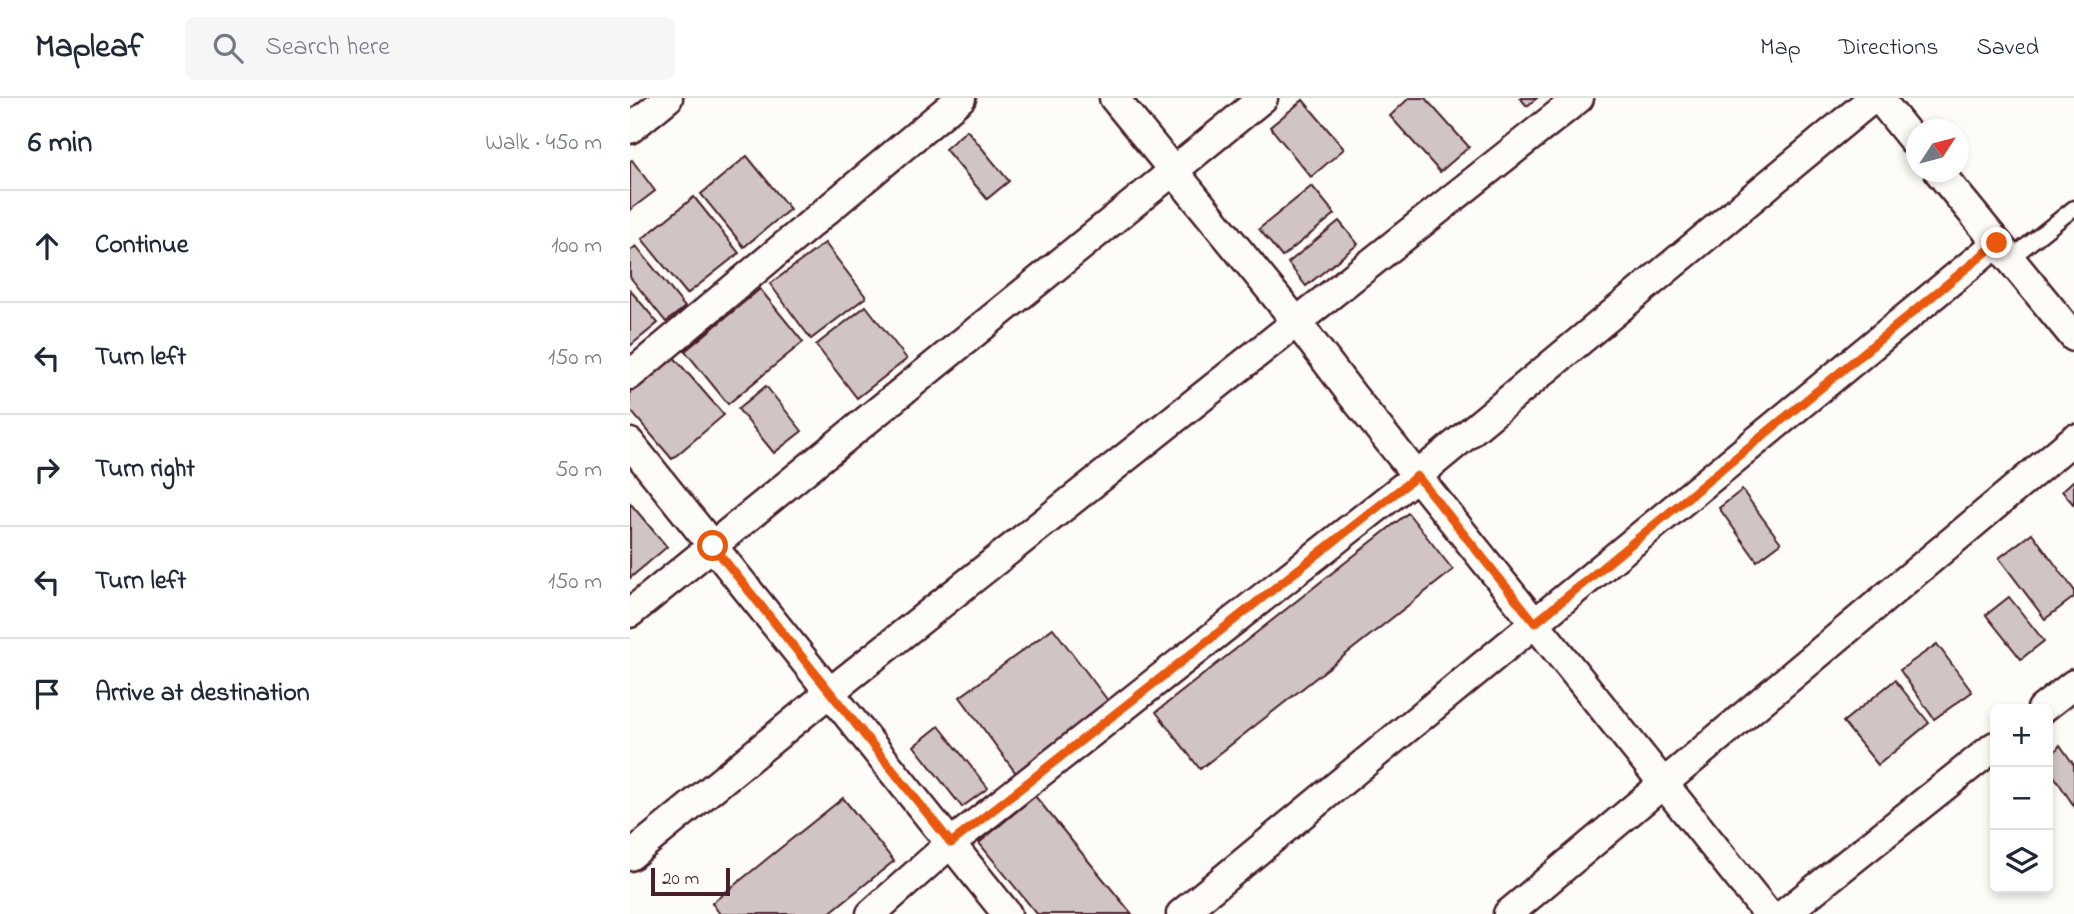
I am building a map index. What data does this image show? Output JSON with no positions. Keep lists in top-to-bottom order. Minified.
{"scale_bar":"20 m","north":"top right","page":{"header":"Mapleaf","search":"Search here","nav":["Map","Directions","Saved"],"heading":["6 min","Walk · 450 m"],"list":[["Continue","100 m"],["Turn left","150 m"],["Turn right","50 m"],["Turn left","150 m"],"Arrive at destination"],"map_buttons":["+","−"],"scale":"20 m"}}
